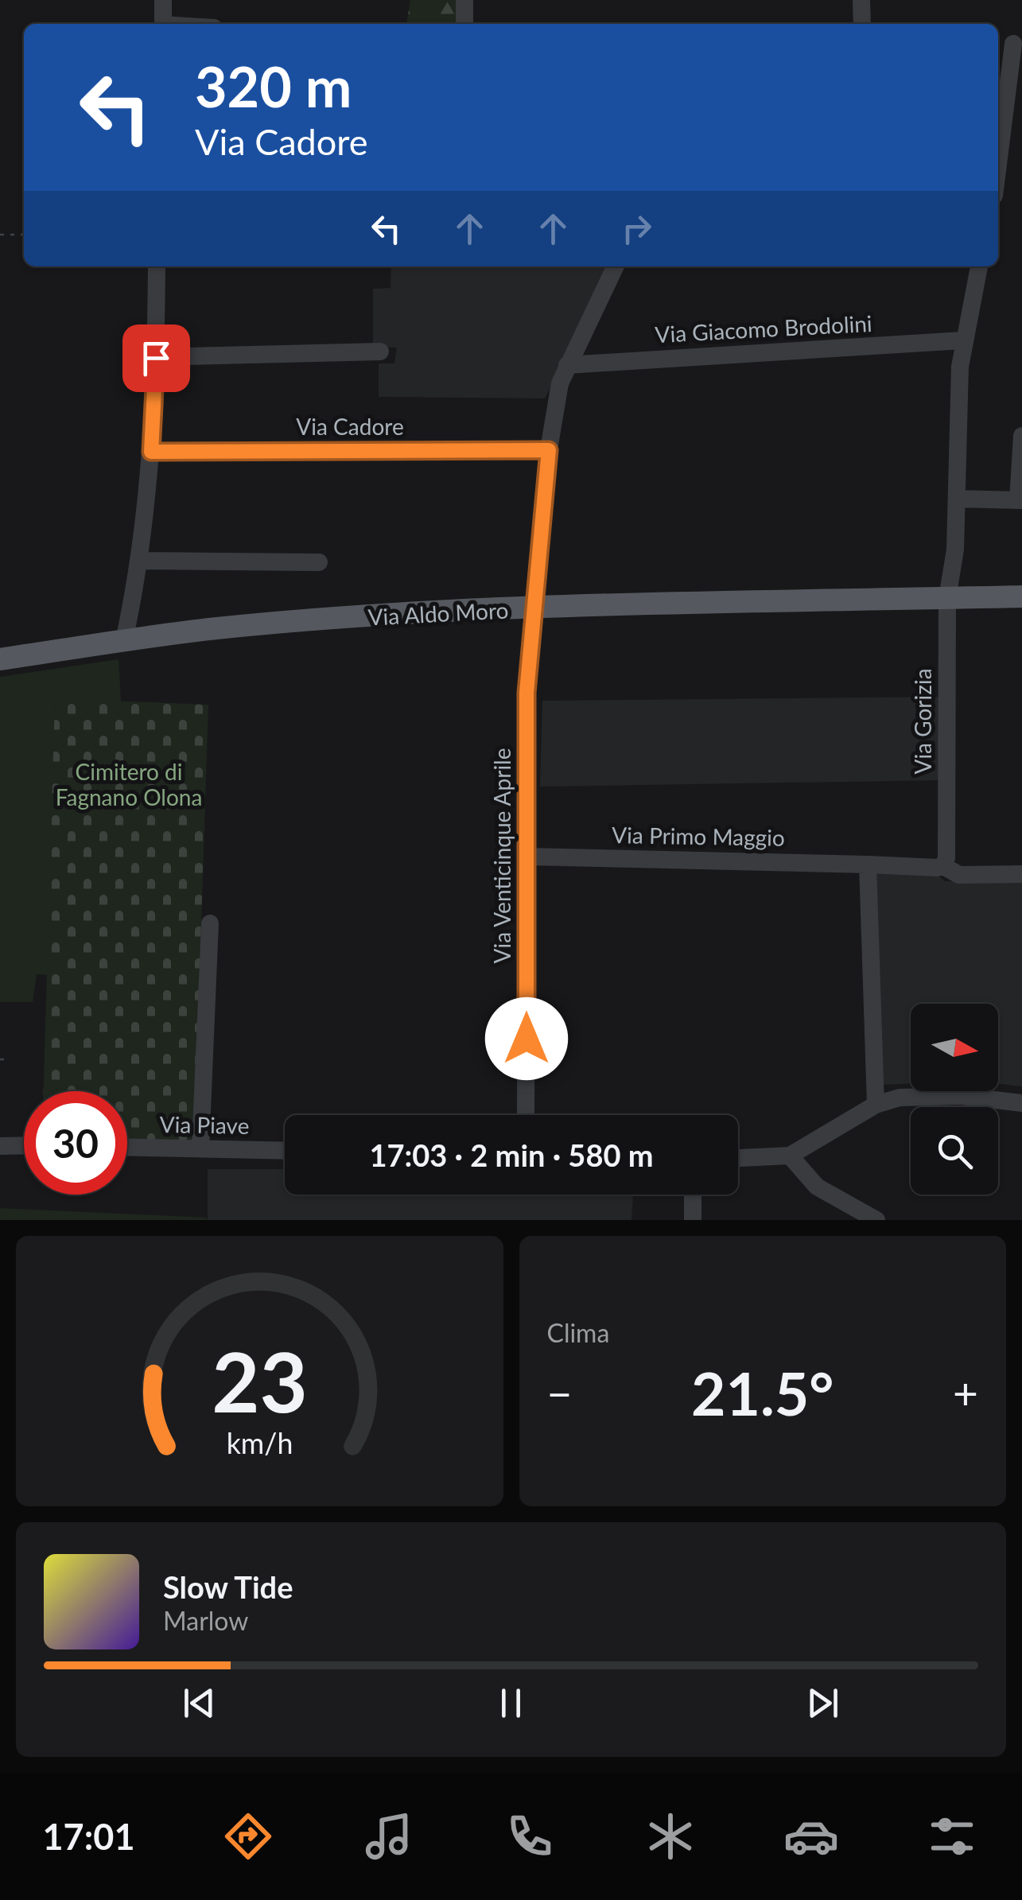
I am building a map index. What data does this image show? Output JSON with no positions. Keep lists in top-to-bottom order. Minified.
{"streets":{"main road":["Via Aldo Moro"],"street":["Via Giacomo Brodolini","Via Cadore","Via Gorizia","Via Primo Maggio","Via Venticinque Aprile","Via Piave"]},"crossings":[["Via Giacomo Brodolini","Via Gorizia"],["Via Giacomo Brodolini","Via Venticinque Aprile"],["Via Cadore","Via Venticinque Aprile"],["Via Aldo Moro","Via Gorizia"],["Via Aldo Moro","Via Venticinque Aprile"],["Via Primo Maggio","Via Venticinque Aprile"]],"parks":["Cimitero di Fagnano Olona"],"north":"right","page":{"turn":["320 m","Via Cadore"],"limit":"30","trip":"17:03 · 2 min · 580 m","tile":"Clima","heat":["−","21.5°","+"],"song":["Slow Tide","Marlow"],"tabs":"17:01","gauge":["23","km/h"]}}
